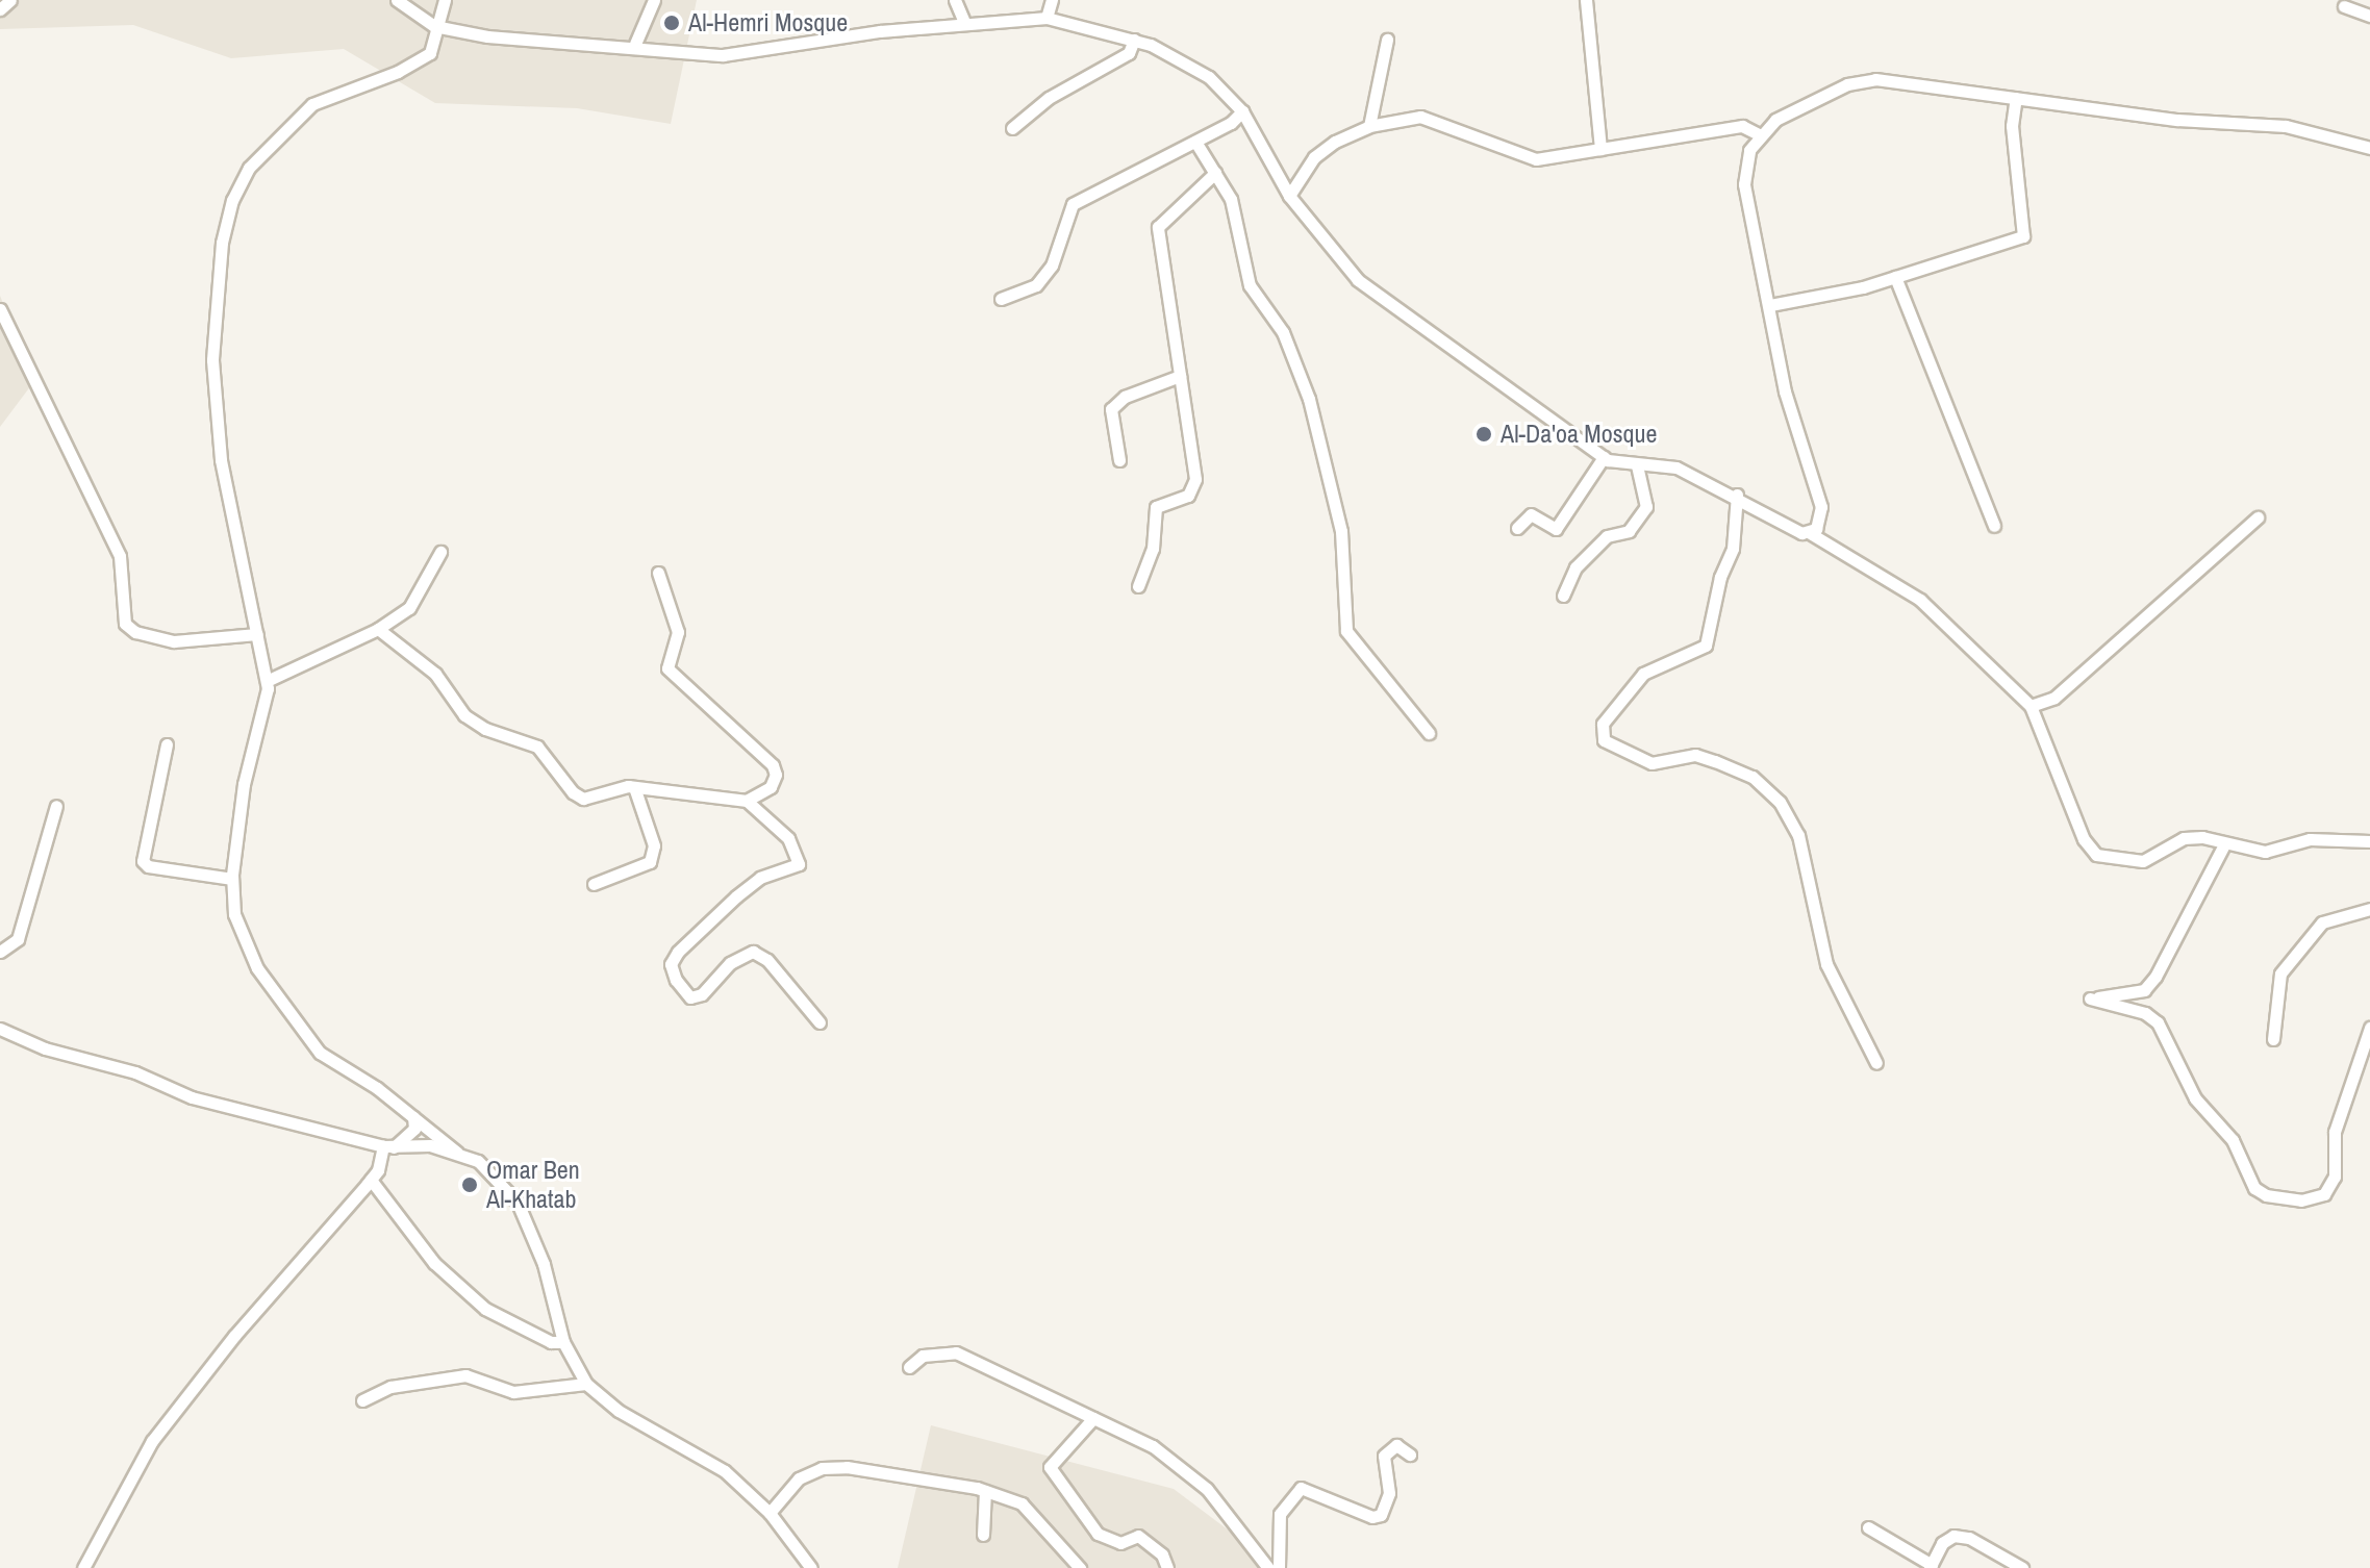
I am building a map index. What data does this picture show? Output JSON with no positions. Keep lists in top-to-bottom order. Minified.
{"places":["Al-Hemri Mosque","Al-Da'oa Mosque","Omar Ben Al-Khatab"]}
